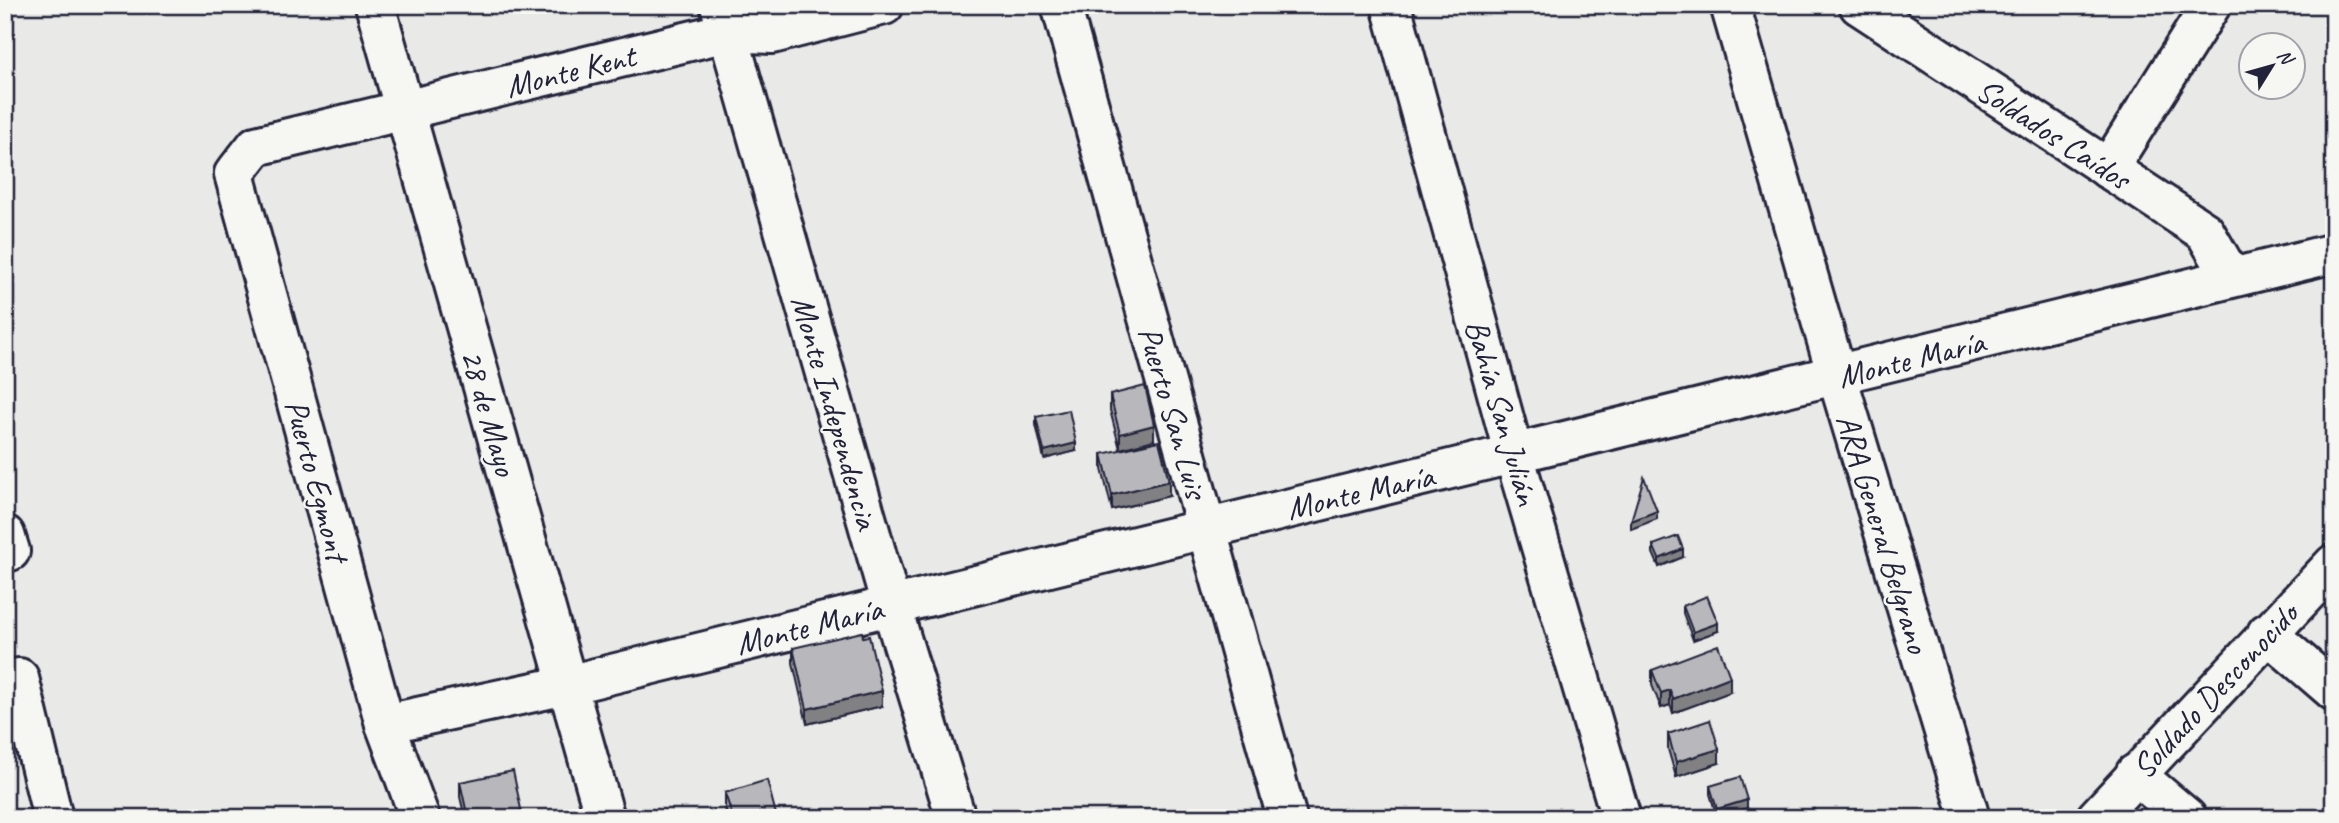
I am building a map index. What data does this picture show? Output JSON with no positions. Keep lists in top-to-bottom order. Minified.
{"streets":{"street":["Monte Kent","Soldados Caídos","Monte María","28 de Mayo","Monte Independencia","Puerto San Luis","Bahía San Julián","Puerto Egmont","ARA General Belgrano","Soldado Desconocido"]},"crossings":[["Monte Kent","28 de Mayo"],["Monte Kent","Monte Independencia"],["Monte Kent","Puerto Egmont"],["Soldados Caídos","Monte María"],["Monte María","28 de Mayo"],["Monte María","Monte Independencia"],["Monte María","Puerto San Luis"],["Monte María","Bahía San Julián"],["Monte María","Puerto Egmont"],["Monte María","ARA General Belgrano"]],"north":"top right"}
